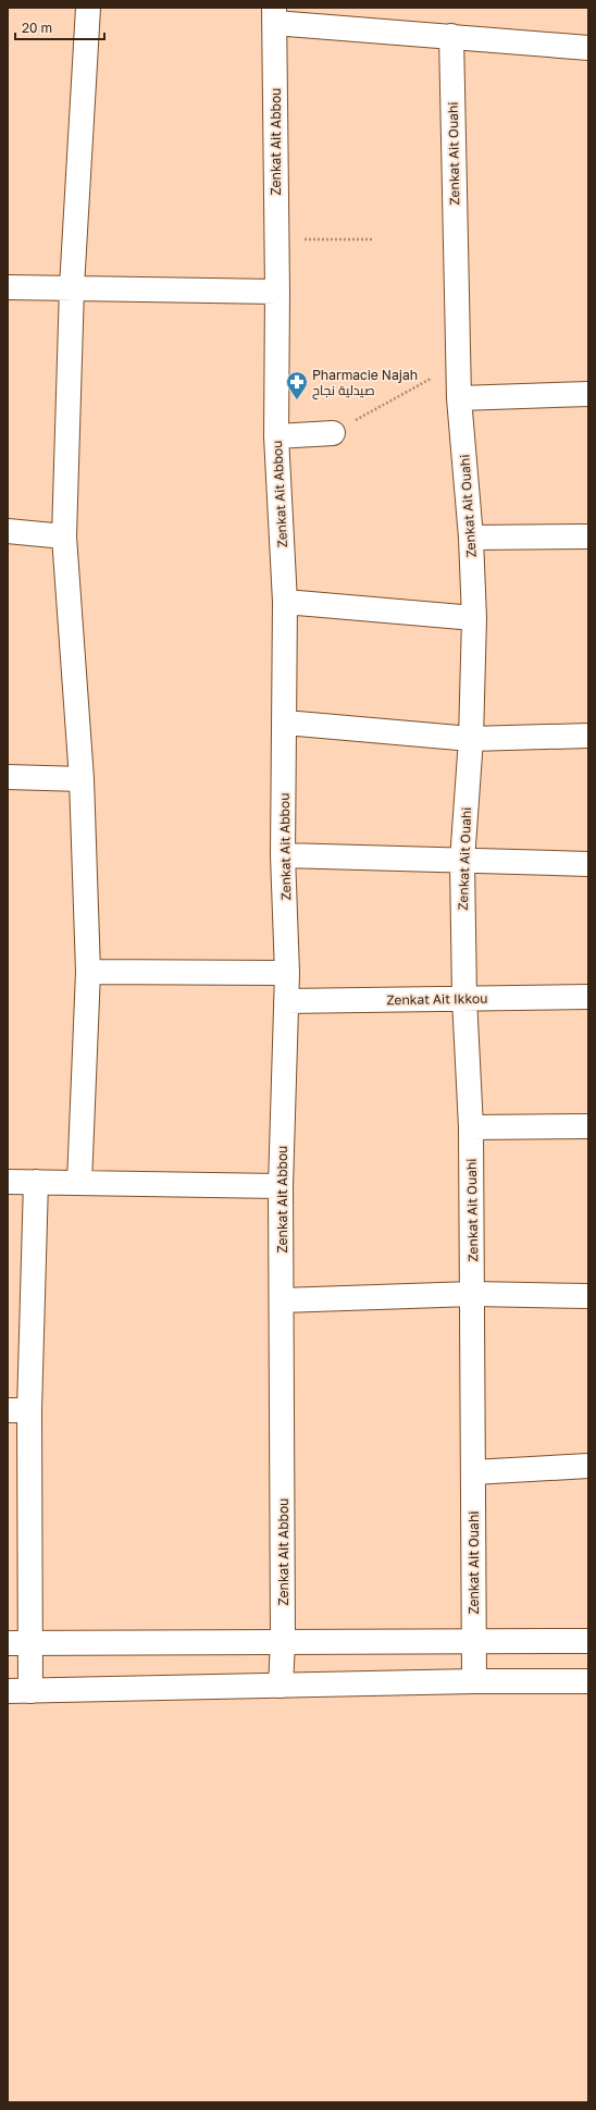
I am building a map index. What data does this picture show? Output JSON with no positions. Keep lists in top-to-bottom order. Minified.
{"streets":{"street":["Zenkat Ait Abbou","Zenkat Ait Ouahi","Zenkat Ait Ikkou"]},"crossings":[["Zenkat Ait Abbou","Zenkat Ait Ikkou"],["Zenkat Ait Ouahi","Zenkat Ait Ikkou"]],"places":{"pharmacy":["Pharmacie Najah صيدلية نجاح"]},"scale_bar":"20 m"}
